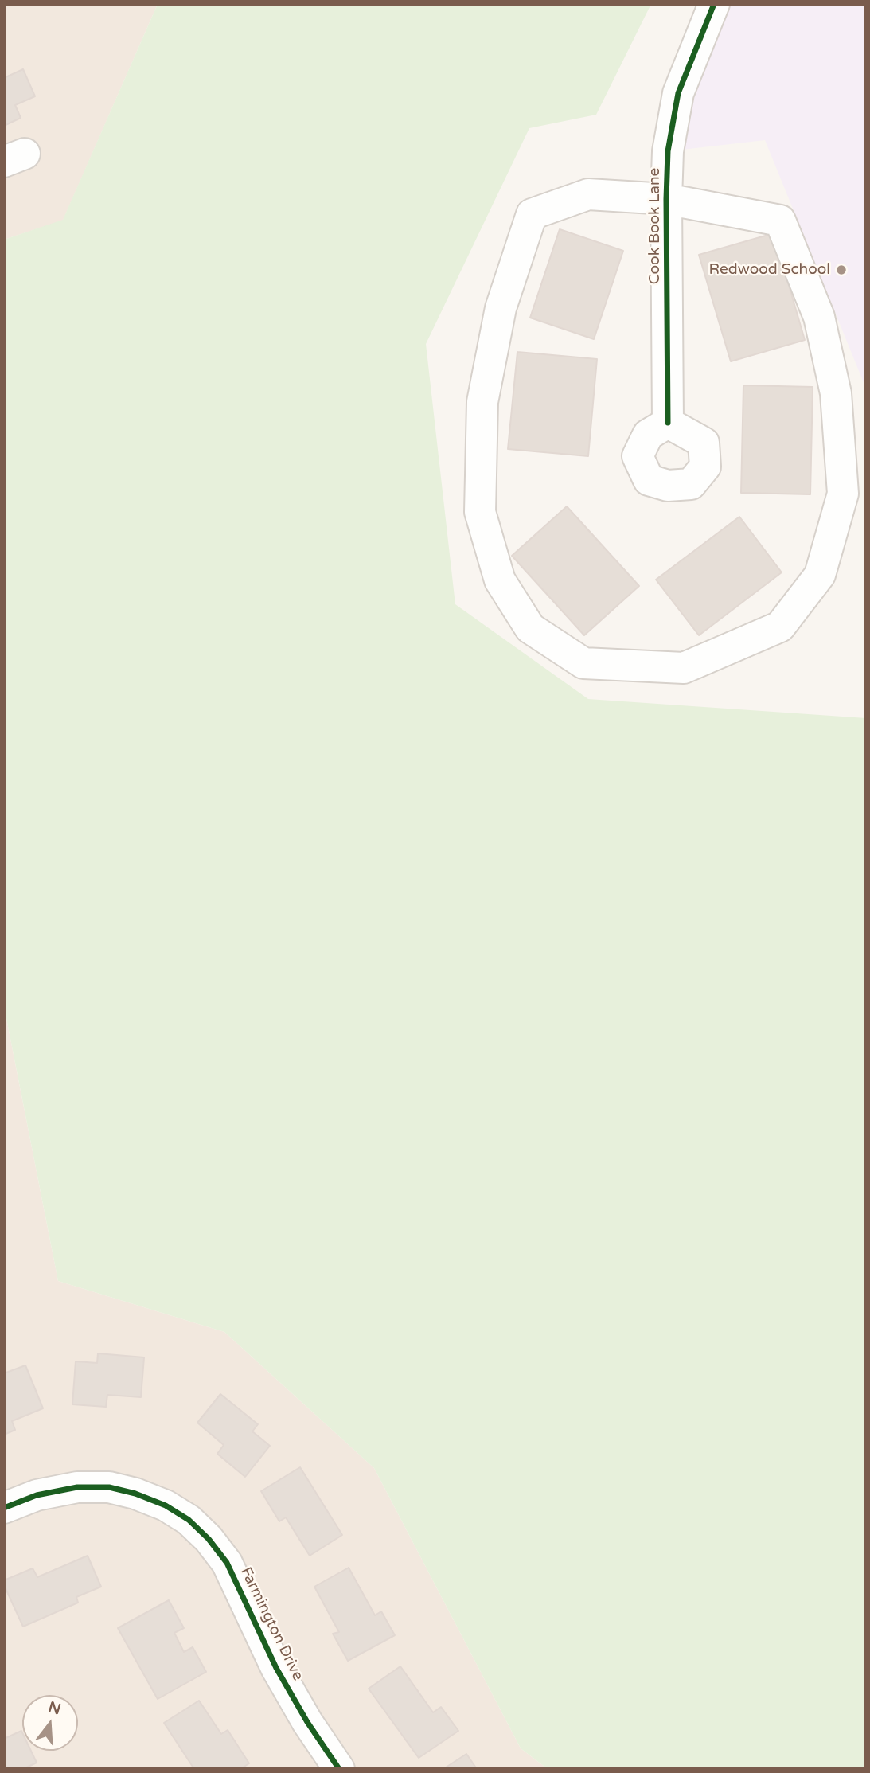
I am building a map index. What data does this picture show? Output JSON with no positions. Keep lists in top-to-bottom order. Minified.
{"streets":{"street":["Cook Book Lane","Farmington Drive"]},"places":["Redwood School"],"north":"top"}
